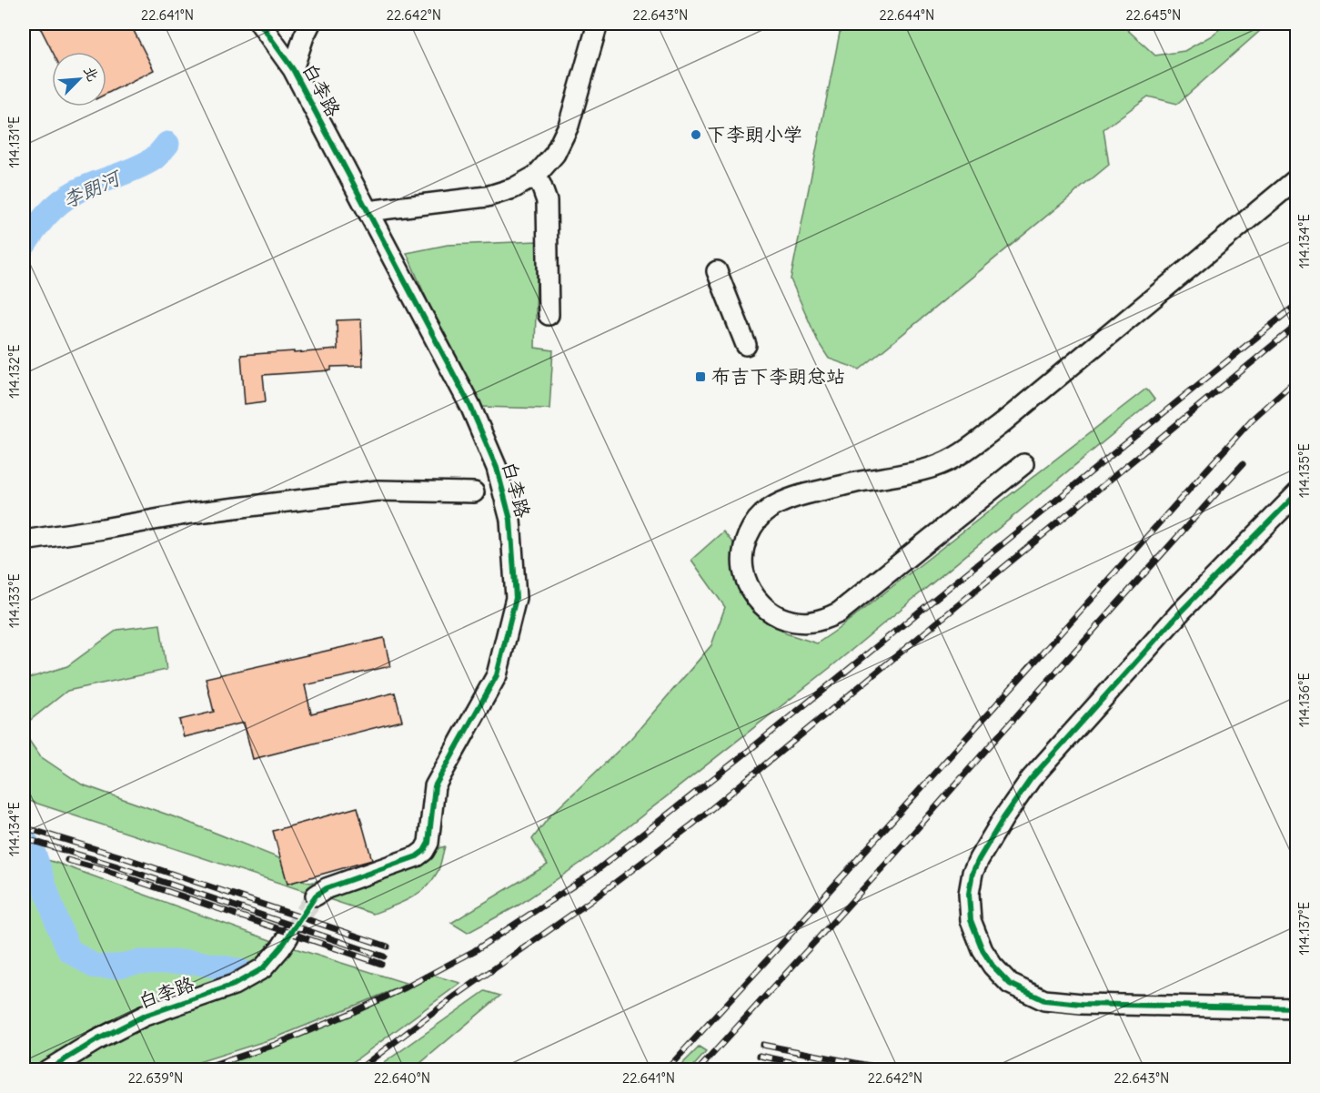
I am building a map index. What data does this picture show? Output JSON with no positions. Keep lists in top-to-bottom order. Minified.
{"streets":{"street":["白李路"]},"water":["李朗河"],"places":{"other":["下李朗小学"],"transit":["布吉下李朗总站"]},"north":"top right","coordinates":["22.641°N","22.642°N","22.643°N","22.644°N","22.645°N","114.131°E","114.134°E","114.132°E","114.135°E","114.133°E","114.136°E","114.137°E","22.639°N","22.640°N"]}
